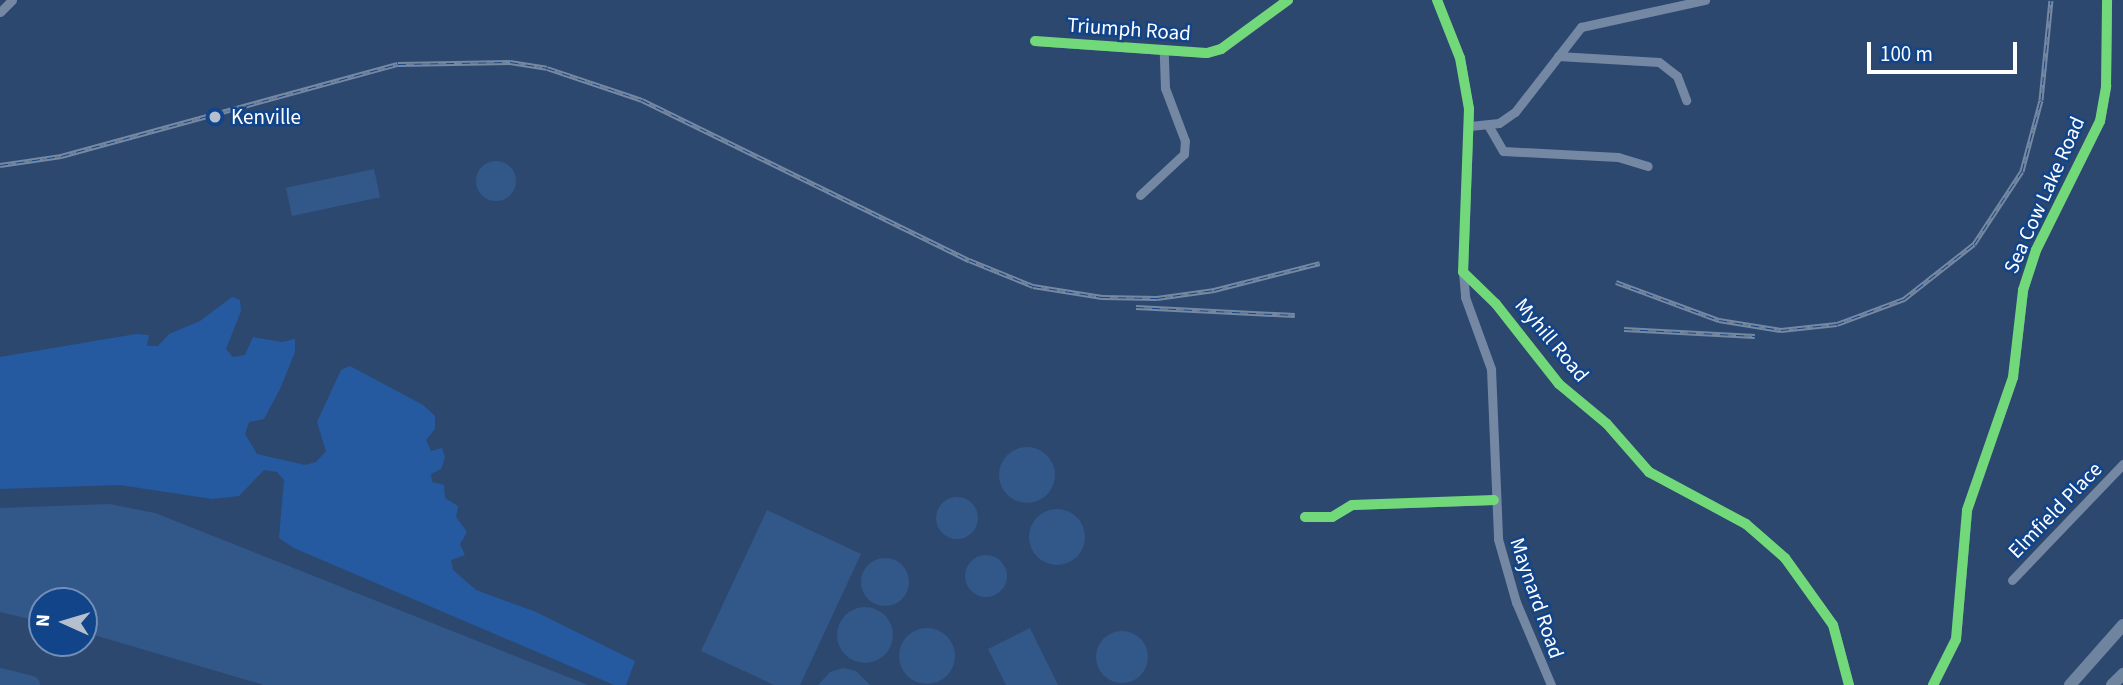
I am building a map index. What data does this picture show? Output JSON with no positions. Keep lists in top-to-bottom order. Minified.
{"streets":{"street":["Triumph Road","Sea Cow Lake Road","Myhill Road","Elmfield Place","Maynard Road"]},"crossings":[["Myhill Road","Maynard Road"]],"places":["Kenville"],"scale_bar":"100 m","north":"left"}
